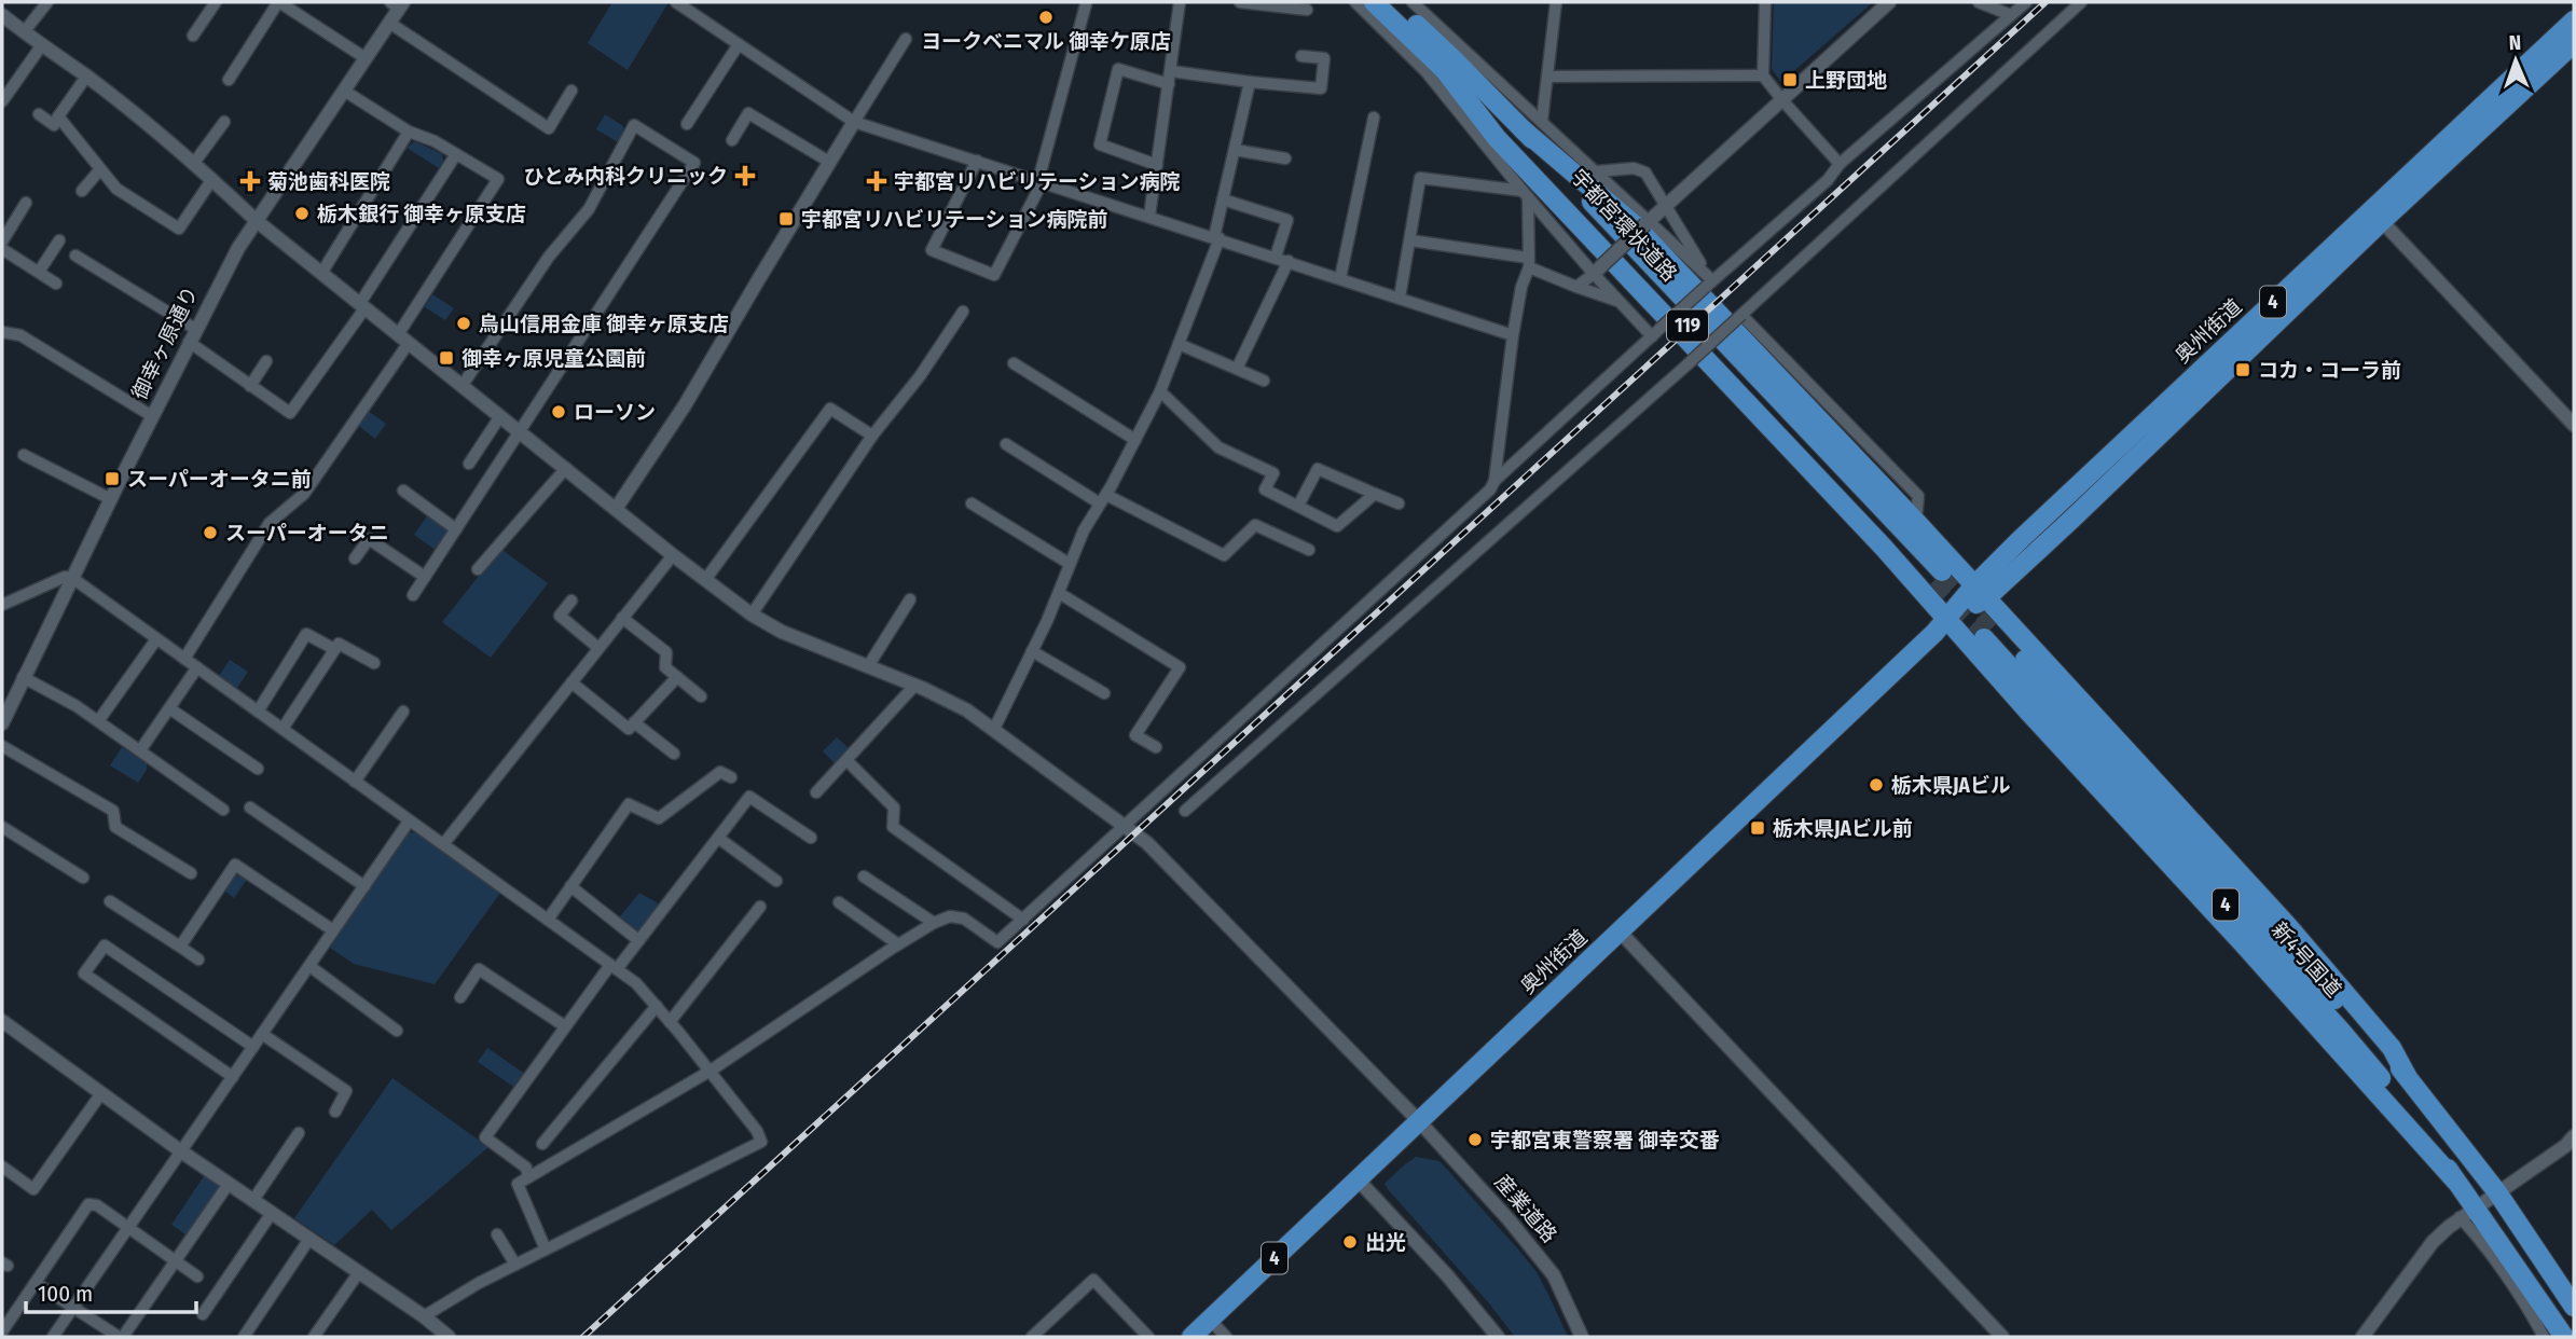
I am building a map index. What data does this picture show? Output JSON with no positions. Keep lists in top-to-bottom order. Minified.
{"streets":{"highway":["宇都宮環状道路","4","119","奥州街道","新4号国道"],"street":["御幸ヶ原通り","産業道路"]},"crossings":[["奥州街道","産業道路"],["御幸ヶ原通り","産業道路"]],"places":{"other":["ヨークベニマル 御幸ケ原店","栃木銀行 御幸ヶ原支店","烏山信用金庫 御幸ヶ原支店","ローソン","スーパーオータニ","栃木県JAビル","宇都宮東警察署 御幸交番","出光"],"transit":["上野団地","宇都宮リハビリテーション病院前","御幸ヶ原児童公園前","コカ・コーラ前","スーパーオータニ前","栃木県JAビル前"],"health":["ひとみ内科クリニック","菊池歯科医院","宇都宮リハビリテーション病院"]},"scale_bar":"100 m","north":"top"}
